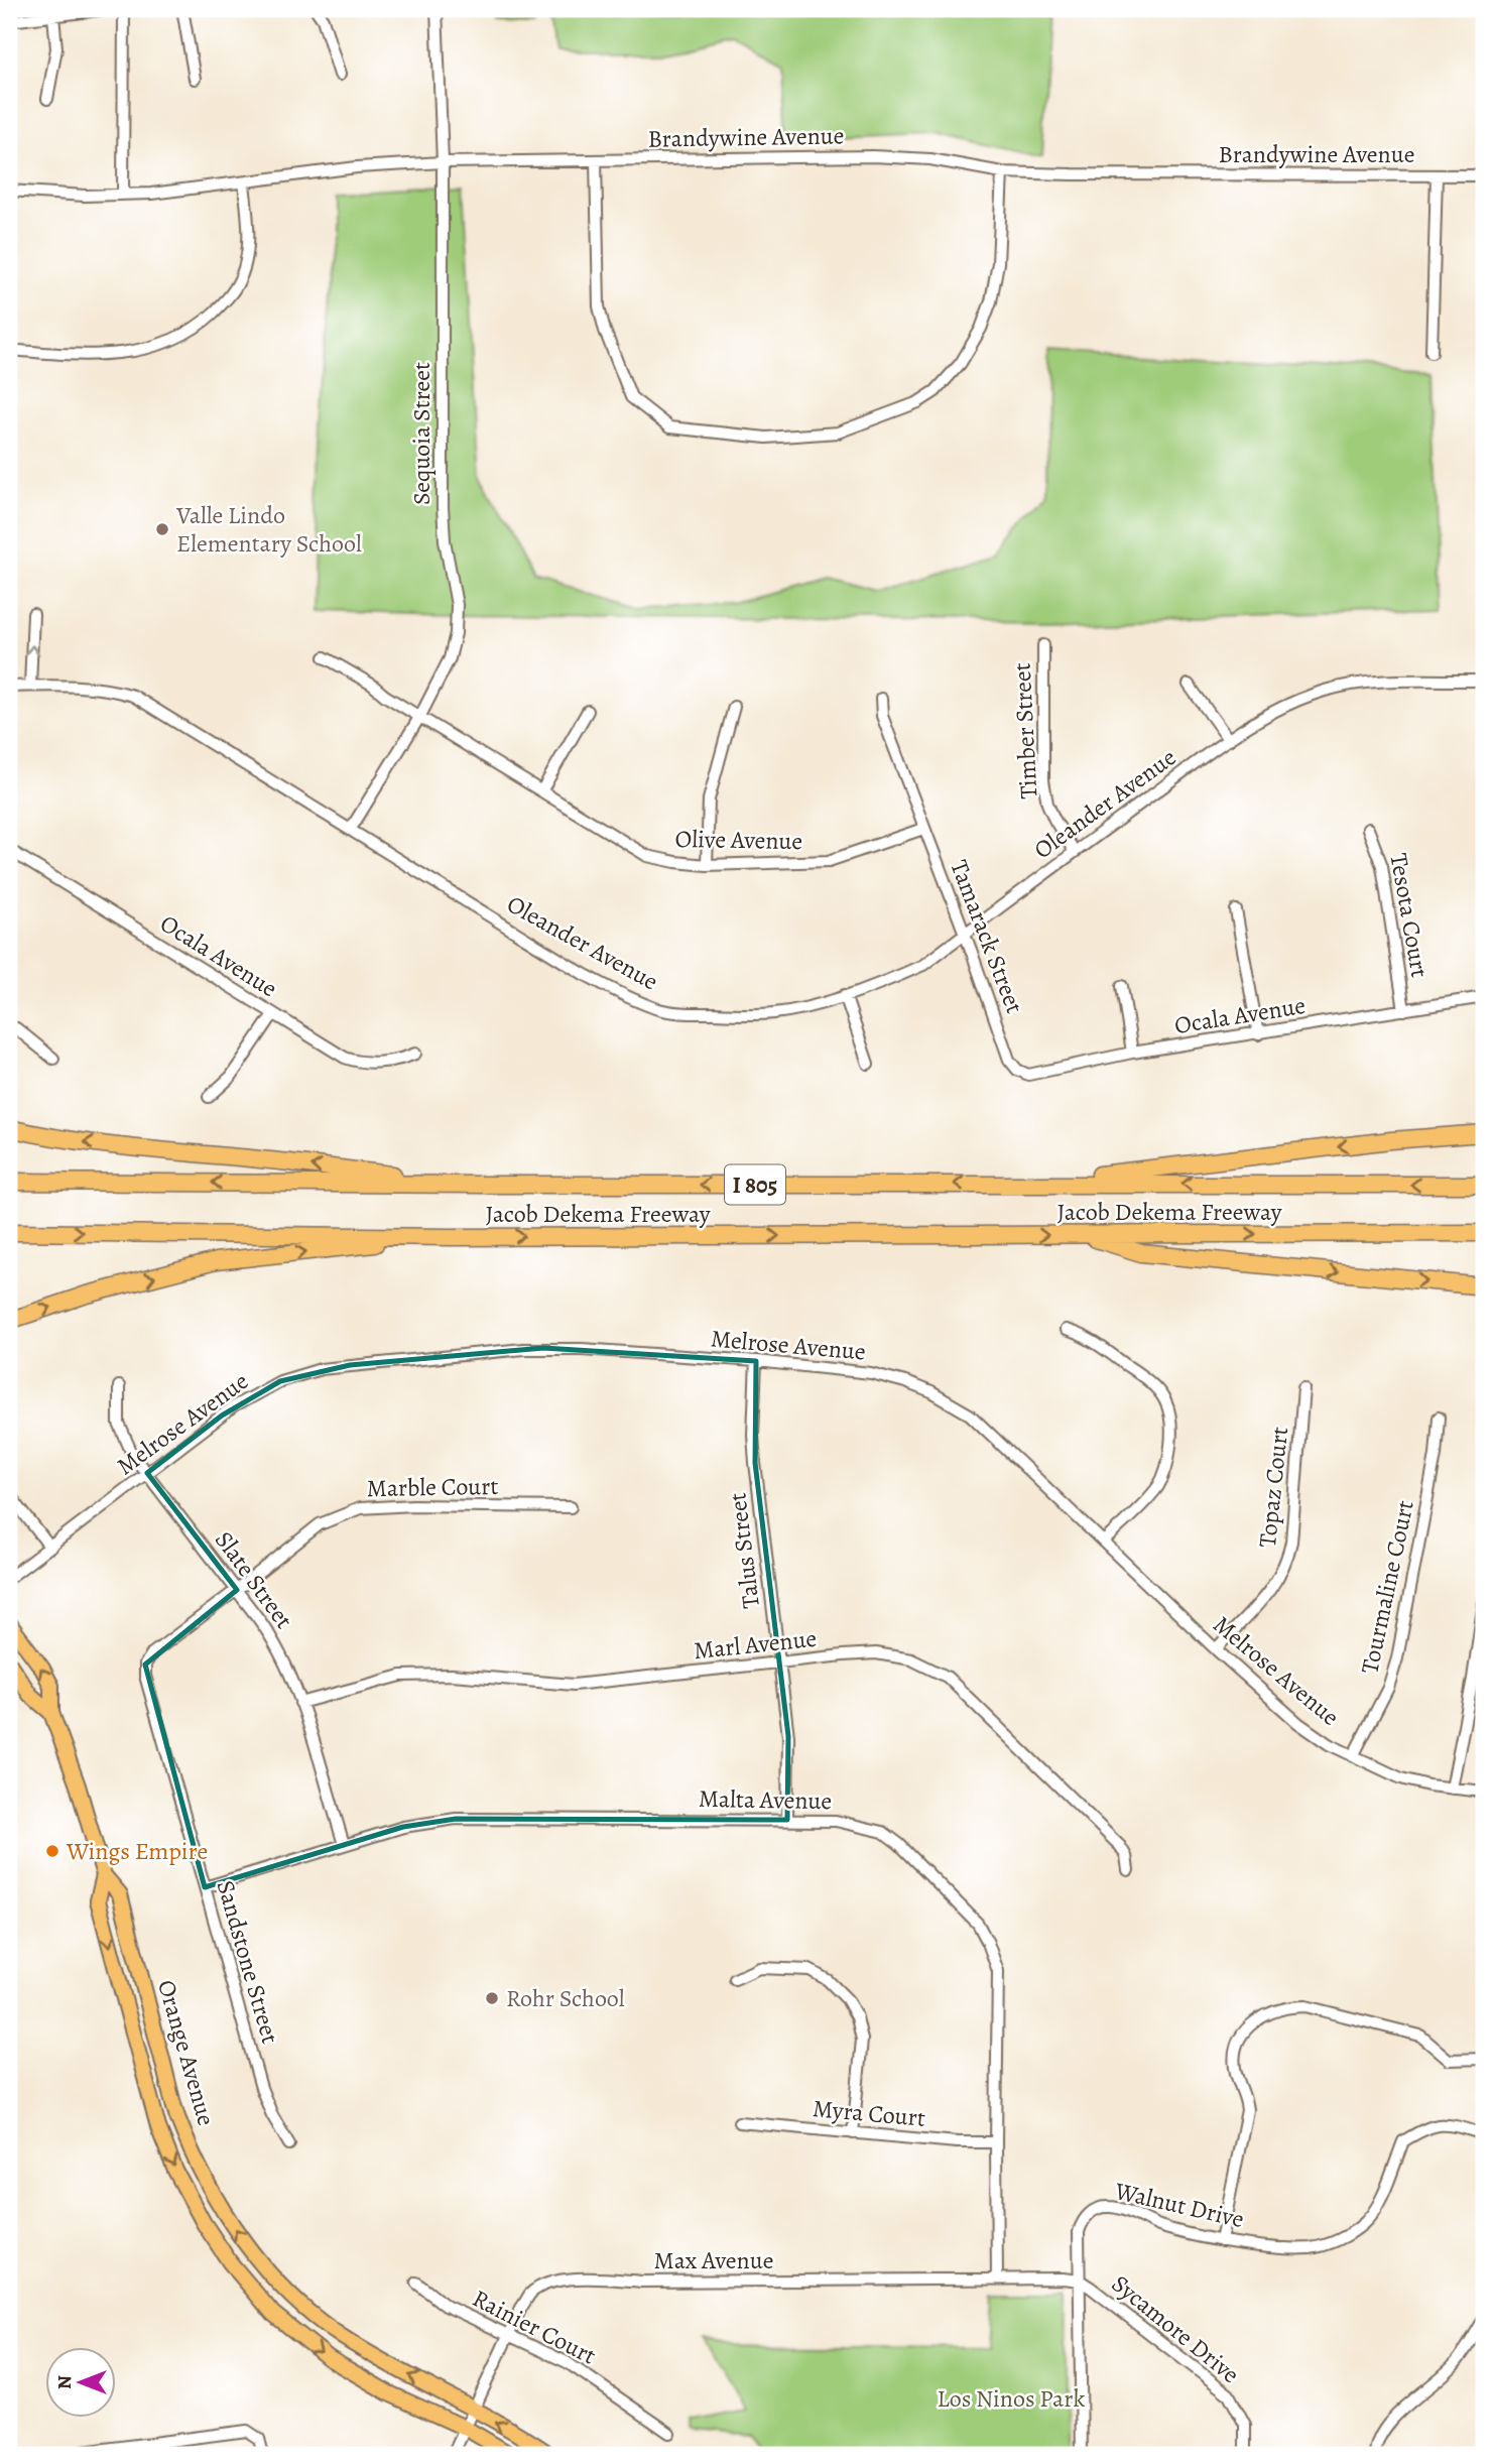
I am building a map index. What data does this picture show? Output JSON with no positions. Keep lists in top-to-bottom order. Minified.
{"streets":{"highway":["I 805","Jacob Dekema Freeway"],"main road":["Orange Avenue"],"street":["Brandywine Avenue","Sequoia Street","Timber Street","Oleander Avenue","Olive Avenue","Tesota Court","Tamarack Street","Ocala Avenue","Melrose Avenue","Marble Court","Topaz Court","Talus Street","Slate Street","Tourmaline Court","Marl Avenue","Malta Avenue","Sandstone Street","Myra Court","Walnut Drive","Max Avenue","Rainier Court","Sycamore Drive"]},"crossings":[["Brandywine Avenue","Sequoia Street"],["Sequoia Street","Oleander Avenue"],["Sequoia Street","Olive Avenue"],["Timber Street","Oleander Avenue"],["Oleander Avenue","Tamarack Street"],["Olive Avenue","Tamarack Street"],["Tesota Court","Ocala Avenue"],["Tamarack Street","Ocala Avenue"],["Melrose Avenue","Topaz Court"],["Melrose Avenue","Talus Street"],["Melrose Avenue","Slate Street"],["Melrose Avenue","Tourmaline Court"],["Marble Court","Slate Street"],["Marble Court","Sandstone Street"],["Talus Street","Marl Avenue"],["Talus Street","Malta Avenue"],["Slate Street","Marl Avenue"],["Slate Street","Malta Avenue"],["Malta Avenue","Sandstone Street"],["Malta Avenue","Myra Court"],["Malta Avenue","Max Avenue"],["Orange Avenue","Max Avenue"],["Walnut Drive","Max Avenue"],["Walnut Drive","Sycamore Drive"],["Max Avenue","Rainier Court"],["Max Avenue","Sycamore Drive"]],"parks":["Los Ninos Park"],"places":["Valle Lindo Elementary School","Wings Empire","Rohr School"],"north":"left"}
